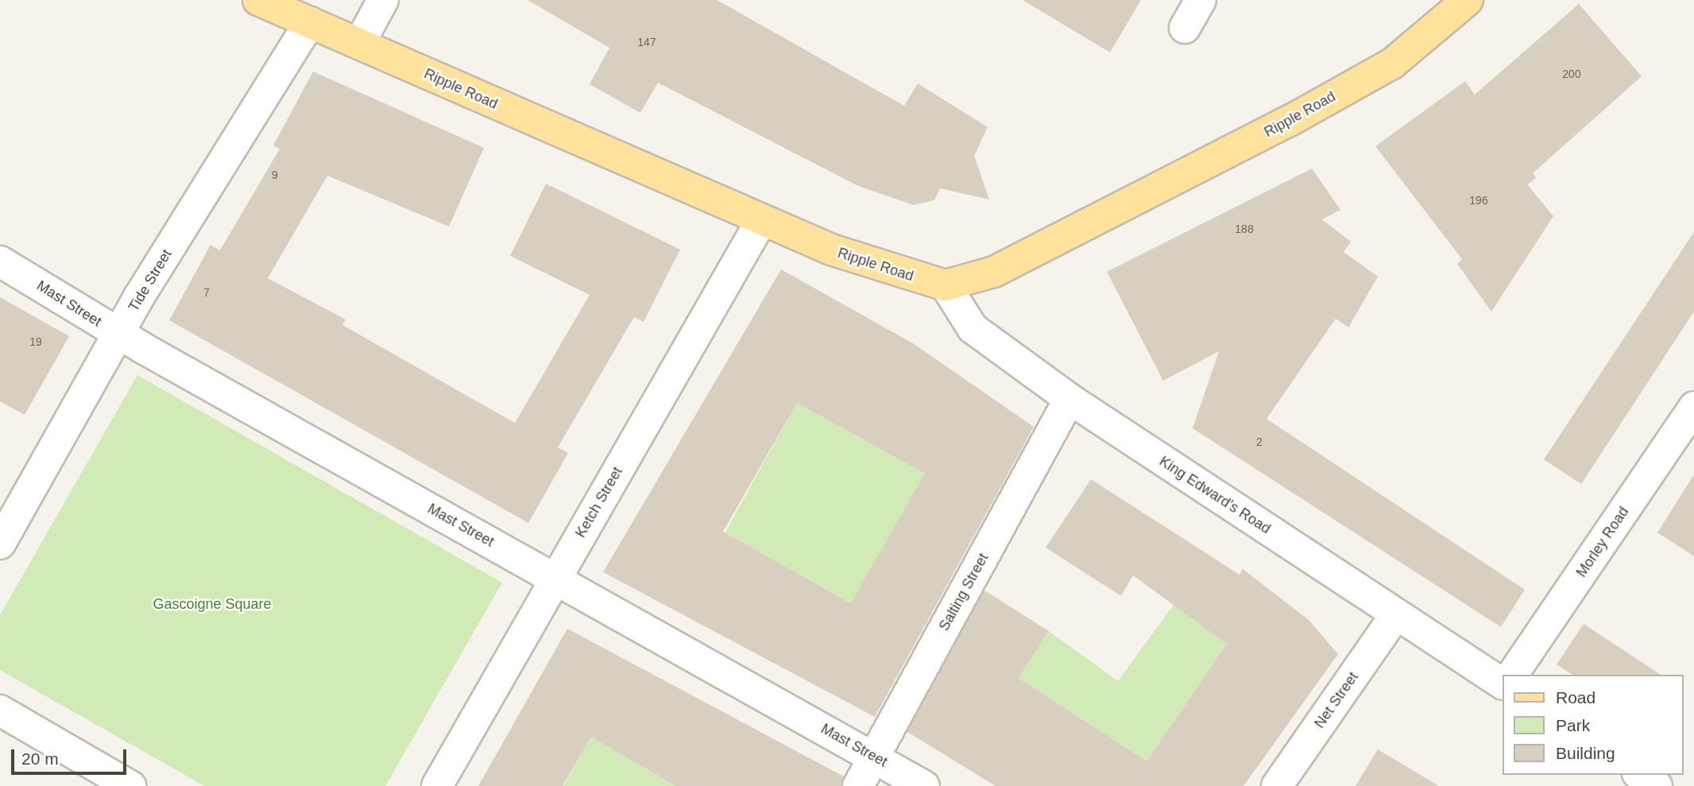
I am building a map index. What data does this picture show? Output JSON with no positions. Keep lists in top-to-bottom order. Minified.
{"streets":{"main road":["Ripple Road"],"street":["Tide Street","Mast Street","King Edward's Road","Ketch Street","Morley Road","Salting Street","Net Street"]},"crossings":[["Ripple Road","Tide Street"],["Ripple Road","King Edward's Road"],["Ripple Road","Ketch Street"],["Tide Street","Mast Street"],["Mast Street","Ketch Street"],["Mast Street","Salting Street"],["King Edward's Road","Salting Street"],["King Edward's Road","Net Street"]],"parks":["Gascoigne Square"],"house_numbers":["147","200","9","196","188","7","19","2"],"legend":["Road","Park","Building"],"scale_bar":"20 m"}
